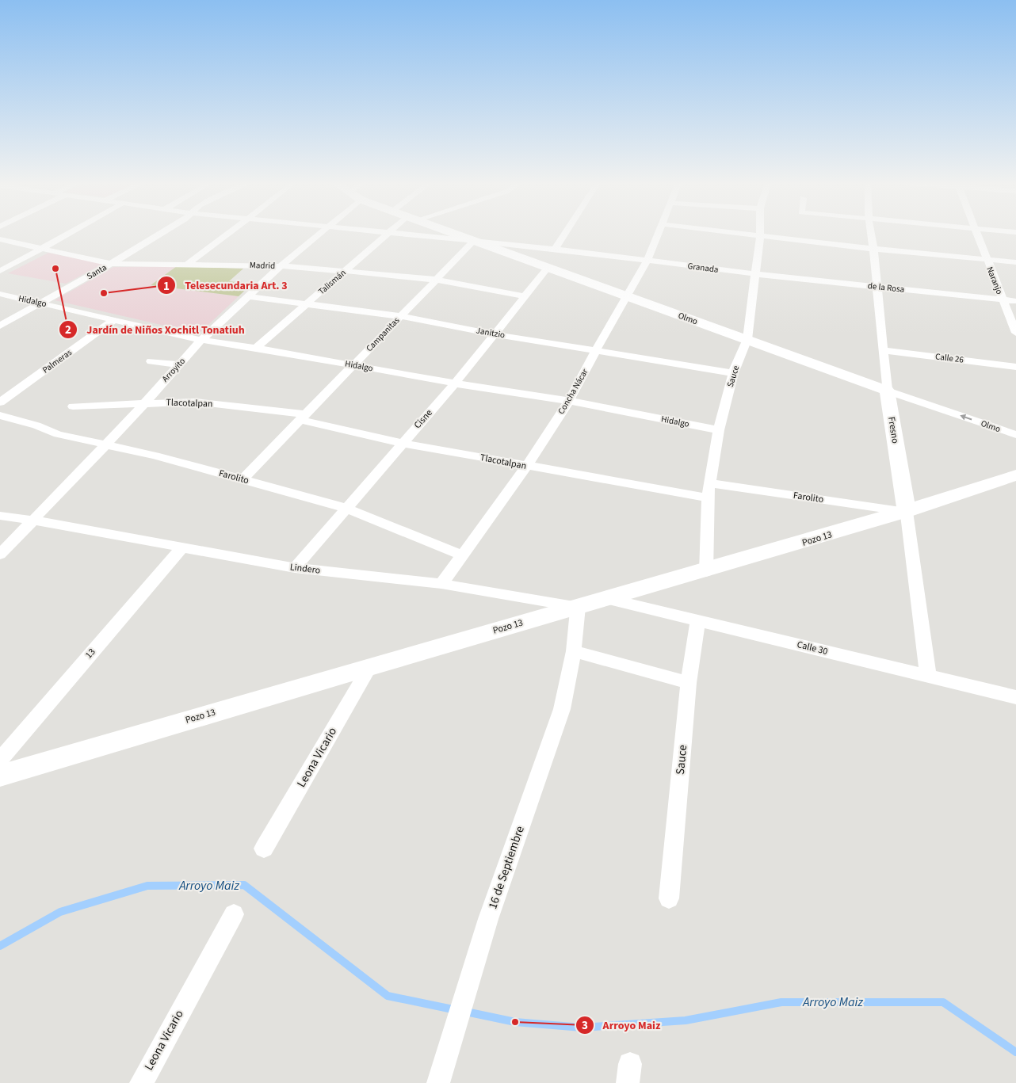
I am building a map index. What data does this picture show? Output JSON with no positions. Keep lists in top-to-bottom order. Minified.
{"streets":{"main road":["Olmo","Fresno","Pozo 13"],"street":["Madrid","Granada","Santa","Naranjo","Talismán","de la Rosa","Hidalgo","Janitzio","Campanitas","Calle 26","Palmeras","Arroyito","Sauce","Concha Nácar","Tlacotalpan","Cisne","Farolito","Lindero","Calle 30","13","Leona Vicario","16 de Septiembre"]},"crossings":[["Madrid","Santa"],["Madrid","Talismán"],["Madrid","Campanitas"],["Madrid","Arroyito"],["Madrid","Cisne"],["Granada","de la Rosa"],["Granada","Olmo"],["Granada","Campanitas"],["Granada","Sauce"],["Granada","Concha Nácar"],["Santa","Hidalgo"],["Naranjo","de la Rosa"],["Talismán","Hidalgo"],["Talismán","Janitzio"],["de la Rosa","Sauce"],["de la Rosa","Fresno"],["Hidalgo","Campanitas"],["Hidalgo","Palmeras"],["Hidalgo","Arroyito"],["Hidalgo","Sauce"],["Hidalgo","Concha Nácar"],["Hidalgo","Cisne"],["Olmo","Campanitas"],["Olmo","Sauce"],["Olmo","Concha Nácar"],["Olmo","Cisne"],["Olmo","Fresno"],["Janitzio","Campanitas"],["Janitzio","Arroyito"],["Janitzio","Sauce"],["Janitzio","Concha Nácar"],["Janitzio","Cisne"],["Campanitas","Tlacotalpan"],["Campanitas","Farolito"],["Calle 26","Fresno"],["Arroyito","Tlacotalpan"],["Arroyito","Farolito"],["Arroyito","Lindero"],["Sauce","Tlacotalpan"],["Sauce","Farolito"],["Sauce","Pozo 13"],["Sauce","Calle 30"],["Concha Nácar","Tlacotalpan"],["Concha Nácar","Farolito"],["Concha Nácar","Lindero"],["Tlacotalpan","Cisne"],["Cisne","Farolito"],["Cisne","Lindero"],["Fresno","Farolito"],["Fresno","Pozo 13"],["Fresno","Calle 30"],["Farolito","Pozo 13"],["Pozo 13","Lindero"],["Pozo 13","Calle 30"],["Pozo 13","Leona Vicario"],["Pozo 13","16 de Septiembre"],["Lindero","13"],["Lindero","16 de Septiembre"]],"water":["Arroyo Maiz"],"places":["Jardín de Niños Xochitl Tonatiuh","Telesecundaria Art. 3","Arroyo Maiz"]}
